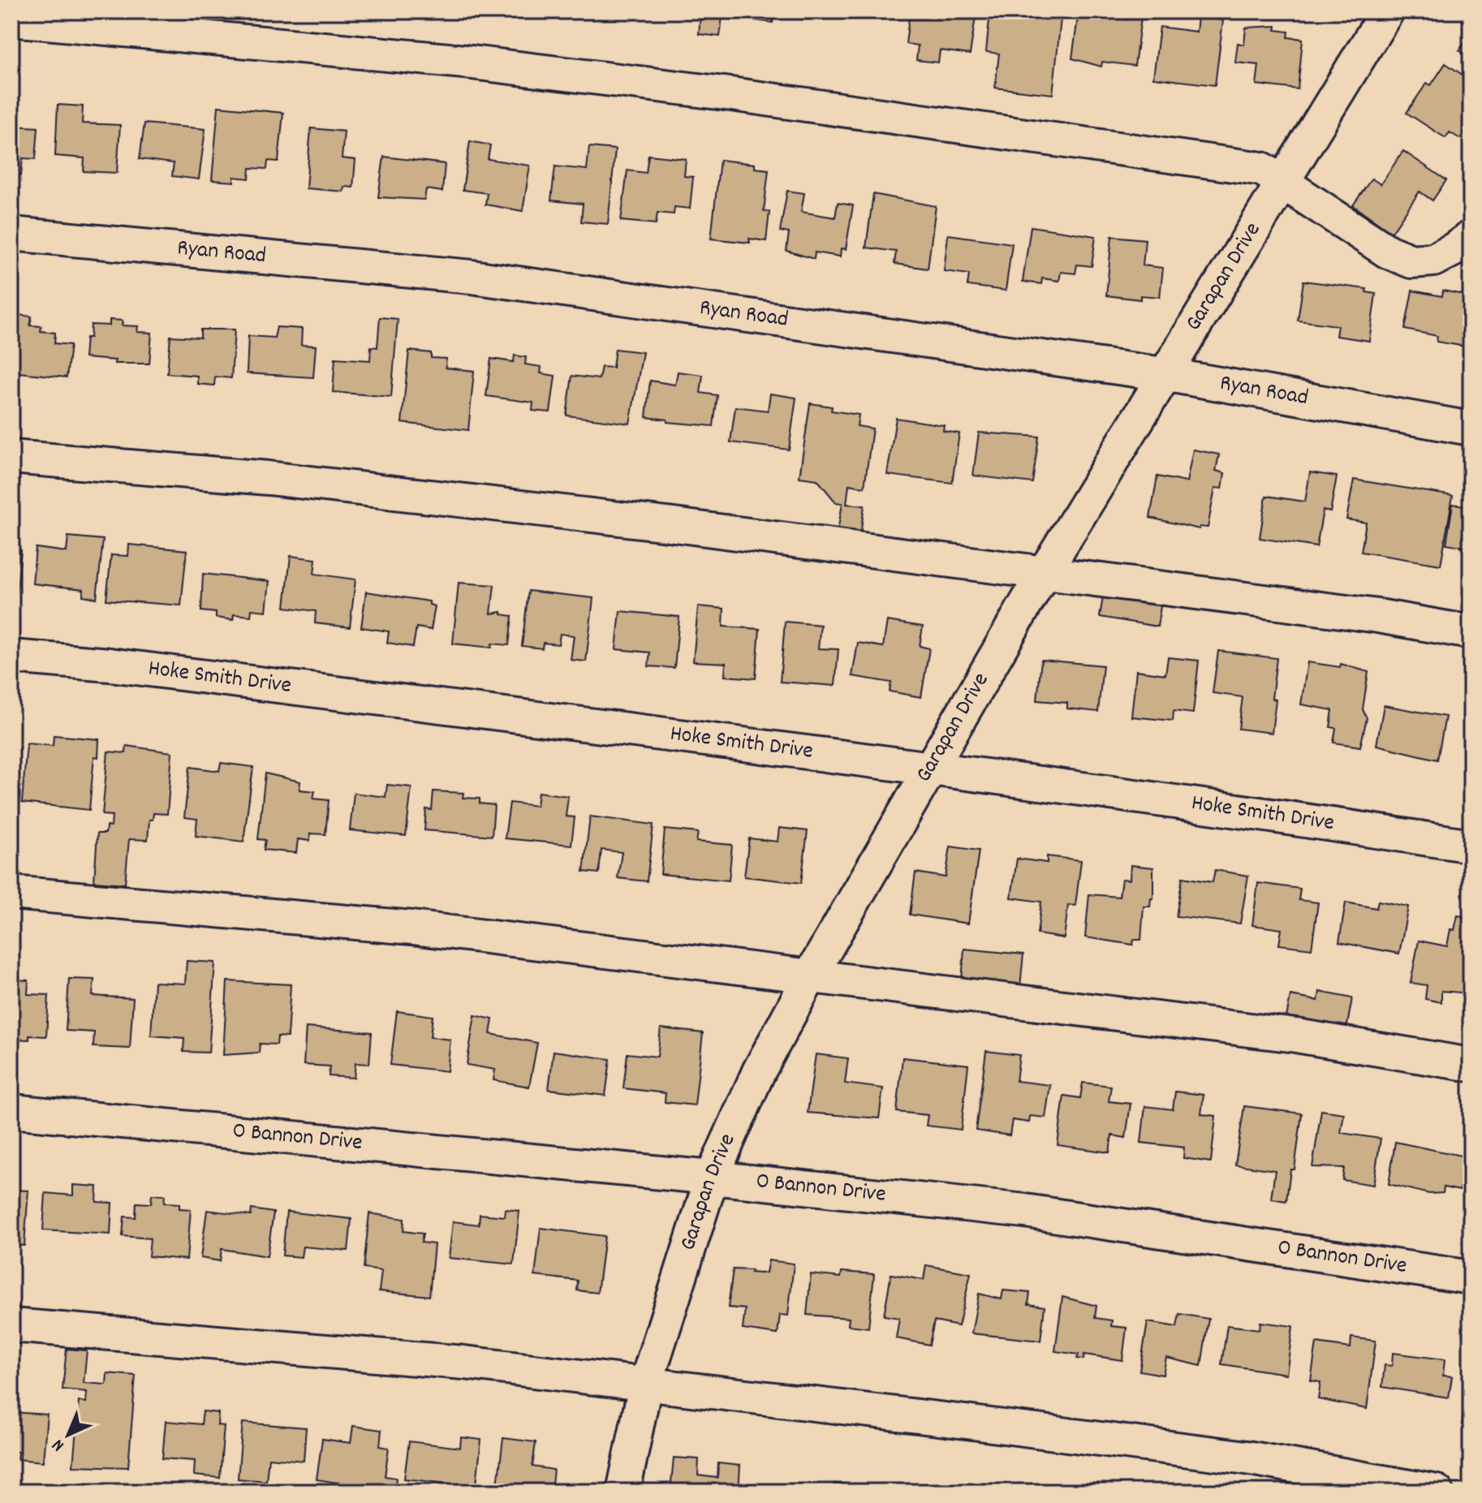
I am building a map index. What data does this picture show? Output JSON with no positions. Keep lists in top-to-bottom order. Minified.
{"streets":{"street":["Ryan Road","Garapan Drive","Hoke Smith Drive","O Bannon Drive"]},"crossings":[["Ryan Road","Garapan Drive"],["Garapan Drive","Hoke Smith Drive"],["Garapan Drive","O Bannon Drive"]],"north":"bottom left"}
